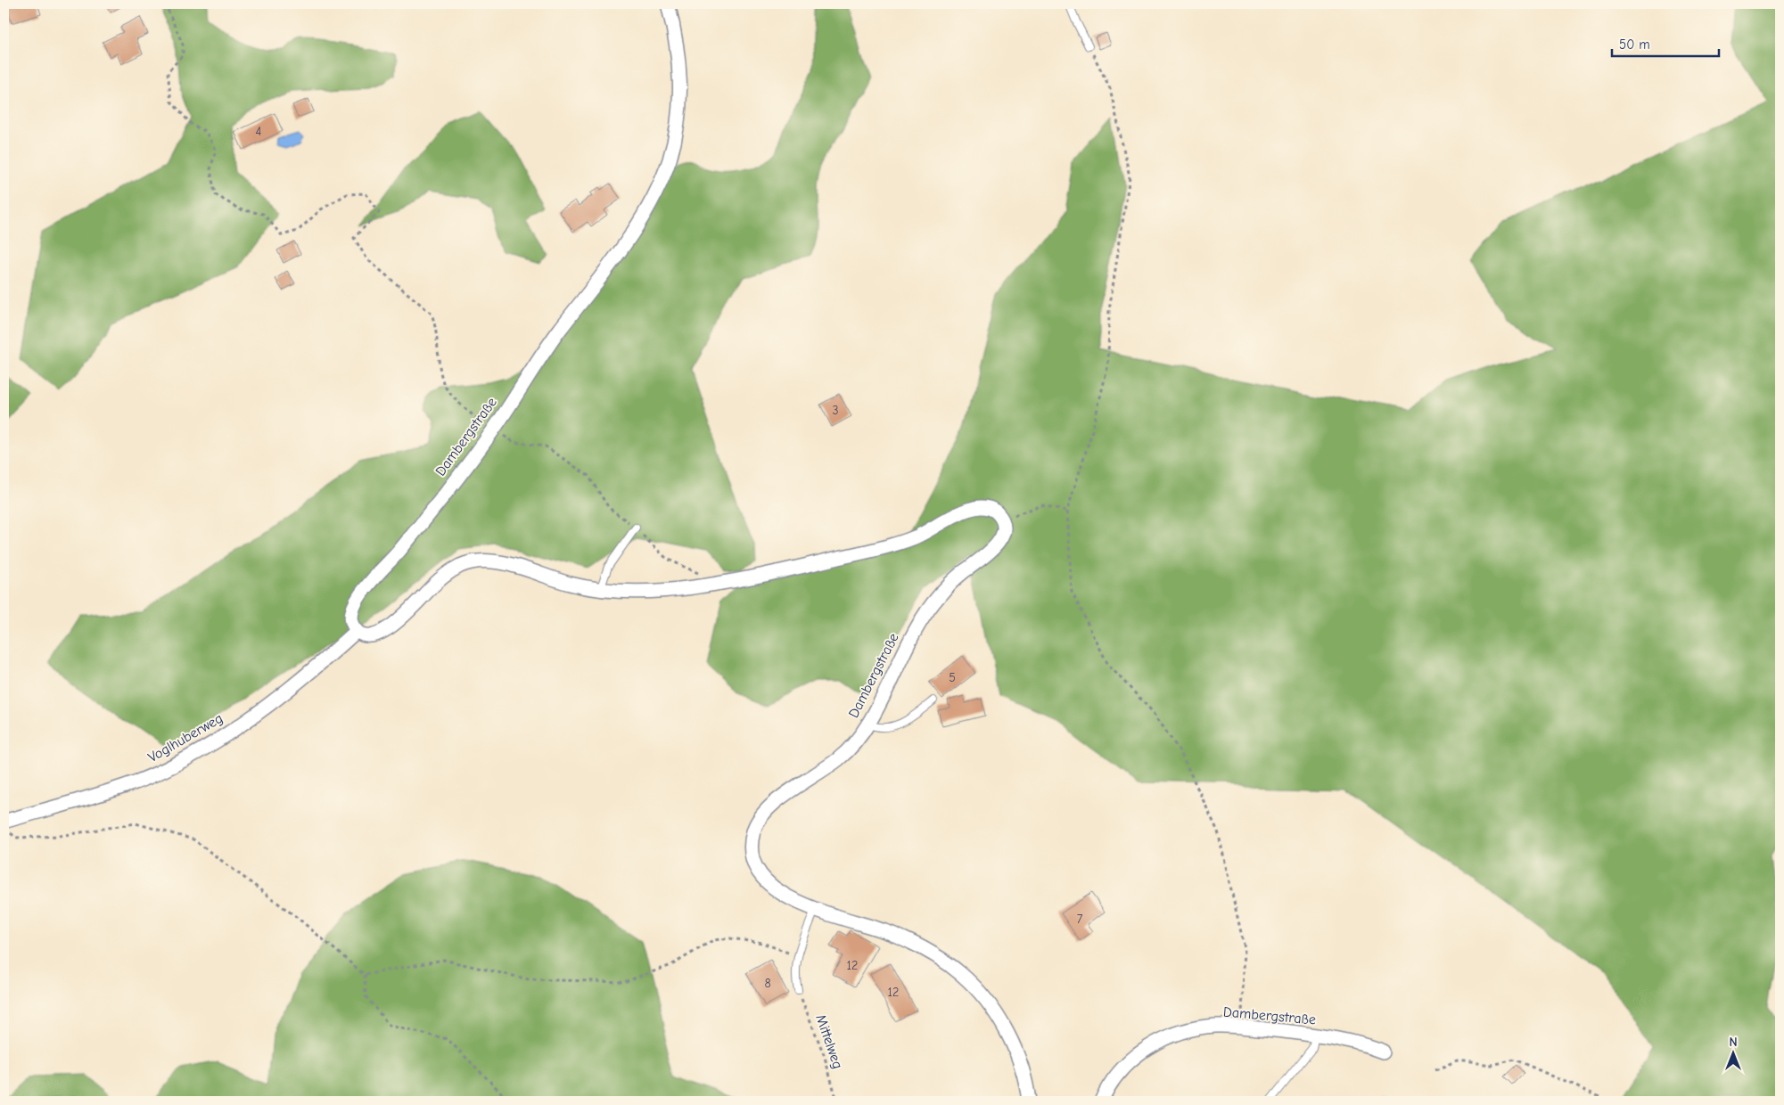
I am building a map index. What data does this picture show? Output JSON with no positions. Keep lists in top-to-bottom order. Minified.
{"streets":{"street":["Dambergstraße","Voglhuberweg"],"path":["Mittelweg"]},"crossings":[["Dambergstraße","Voglhuberweg"]],"house_numbers":["4","3","5","7","12","8","12"],"scale_bar":"50 m","north":"top"}
